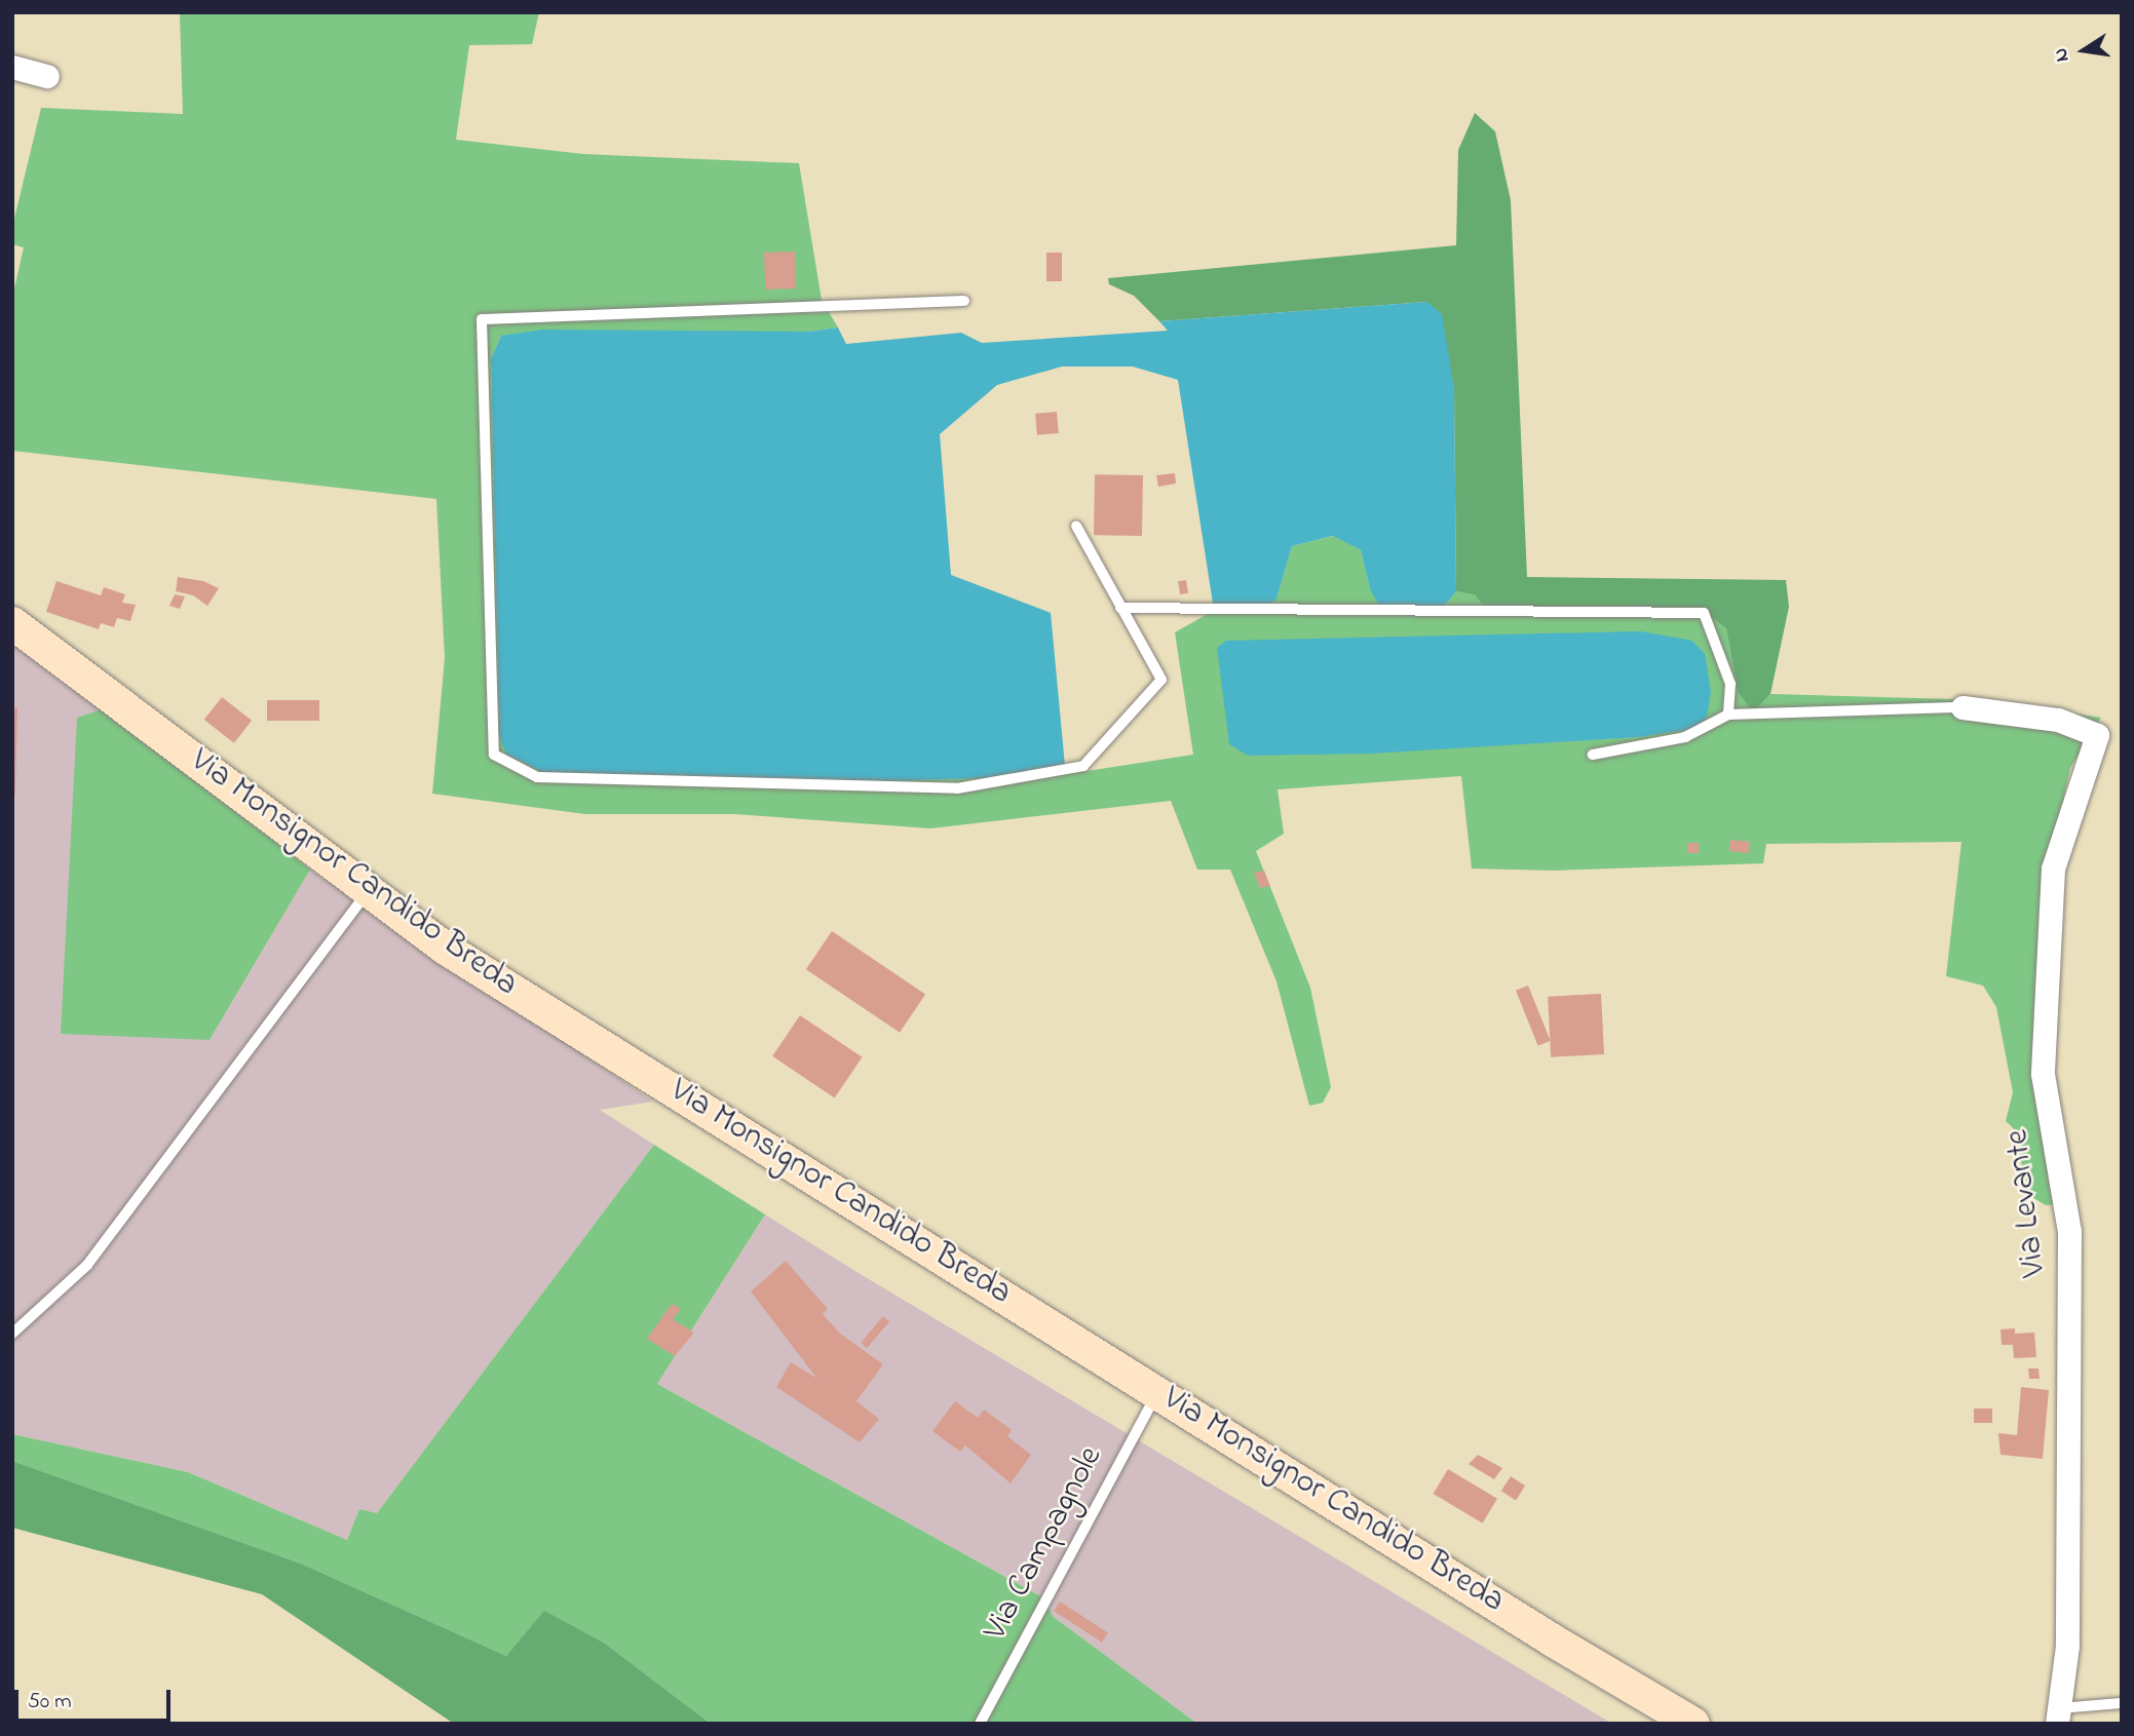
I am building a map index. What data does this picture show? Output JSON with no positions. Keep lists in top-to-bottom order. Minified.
{"streets":{"main road":["Via Monsignor Candido Breda"],"street":["Via Levante"],"lane":["Via Campagnole"]},"crossings":[["Via Monsignor Candido Breda","Via Campagnole"]],"scale_bar":"50 m","north":"left"}
